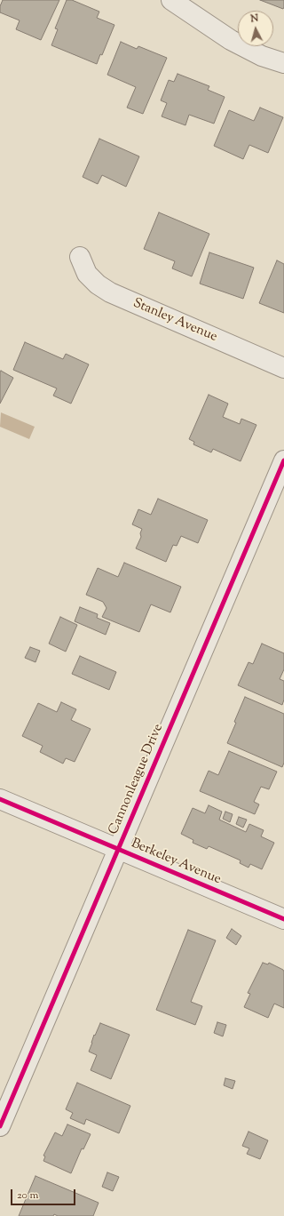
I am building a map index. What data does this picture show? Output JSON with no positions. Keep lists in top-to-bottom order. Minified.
{"streets":{"street":["Stanley Avenue","Cannonleague Drive","Berkeley Avenue"]},"crossings":[["Cannonleague Drive","Berkeley Avenue"]],"scale_bar":"20 m","north":"top"}
